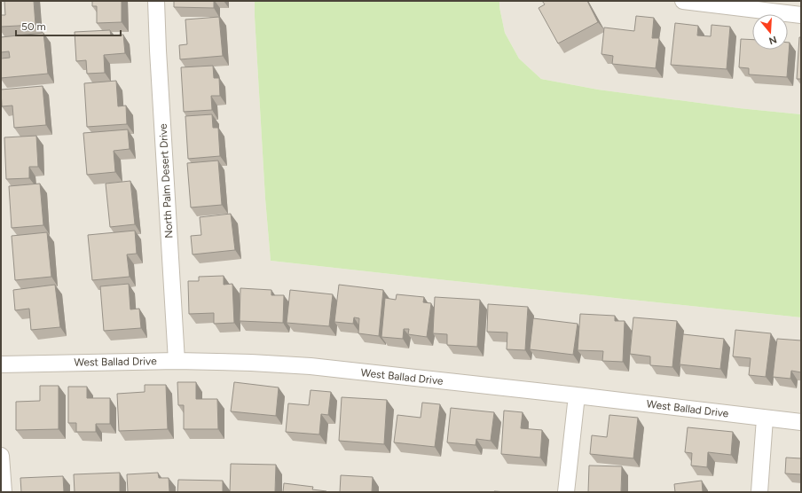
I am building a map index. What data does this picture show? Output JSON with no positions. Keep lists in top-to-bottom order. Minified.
{"streets":{"street":["North Palm Desert Drive","West Ballad Drive"]},"crossings":[["North Palm Desert Drive","West Ballad Drive"]],"scale_bar":"50 m","north":"bottom"}
